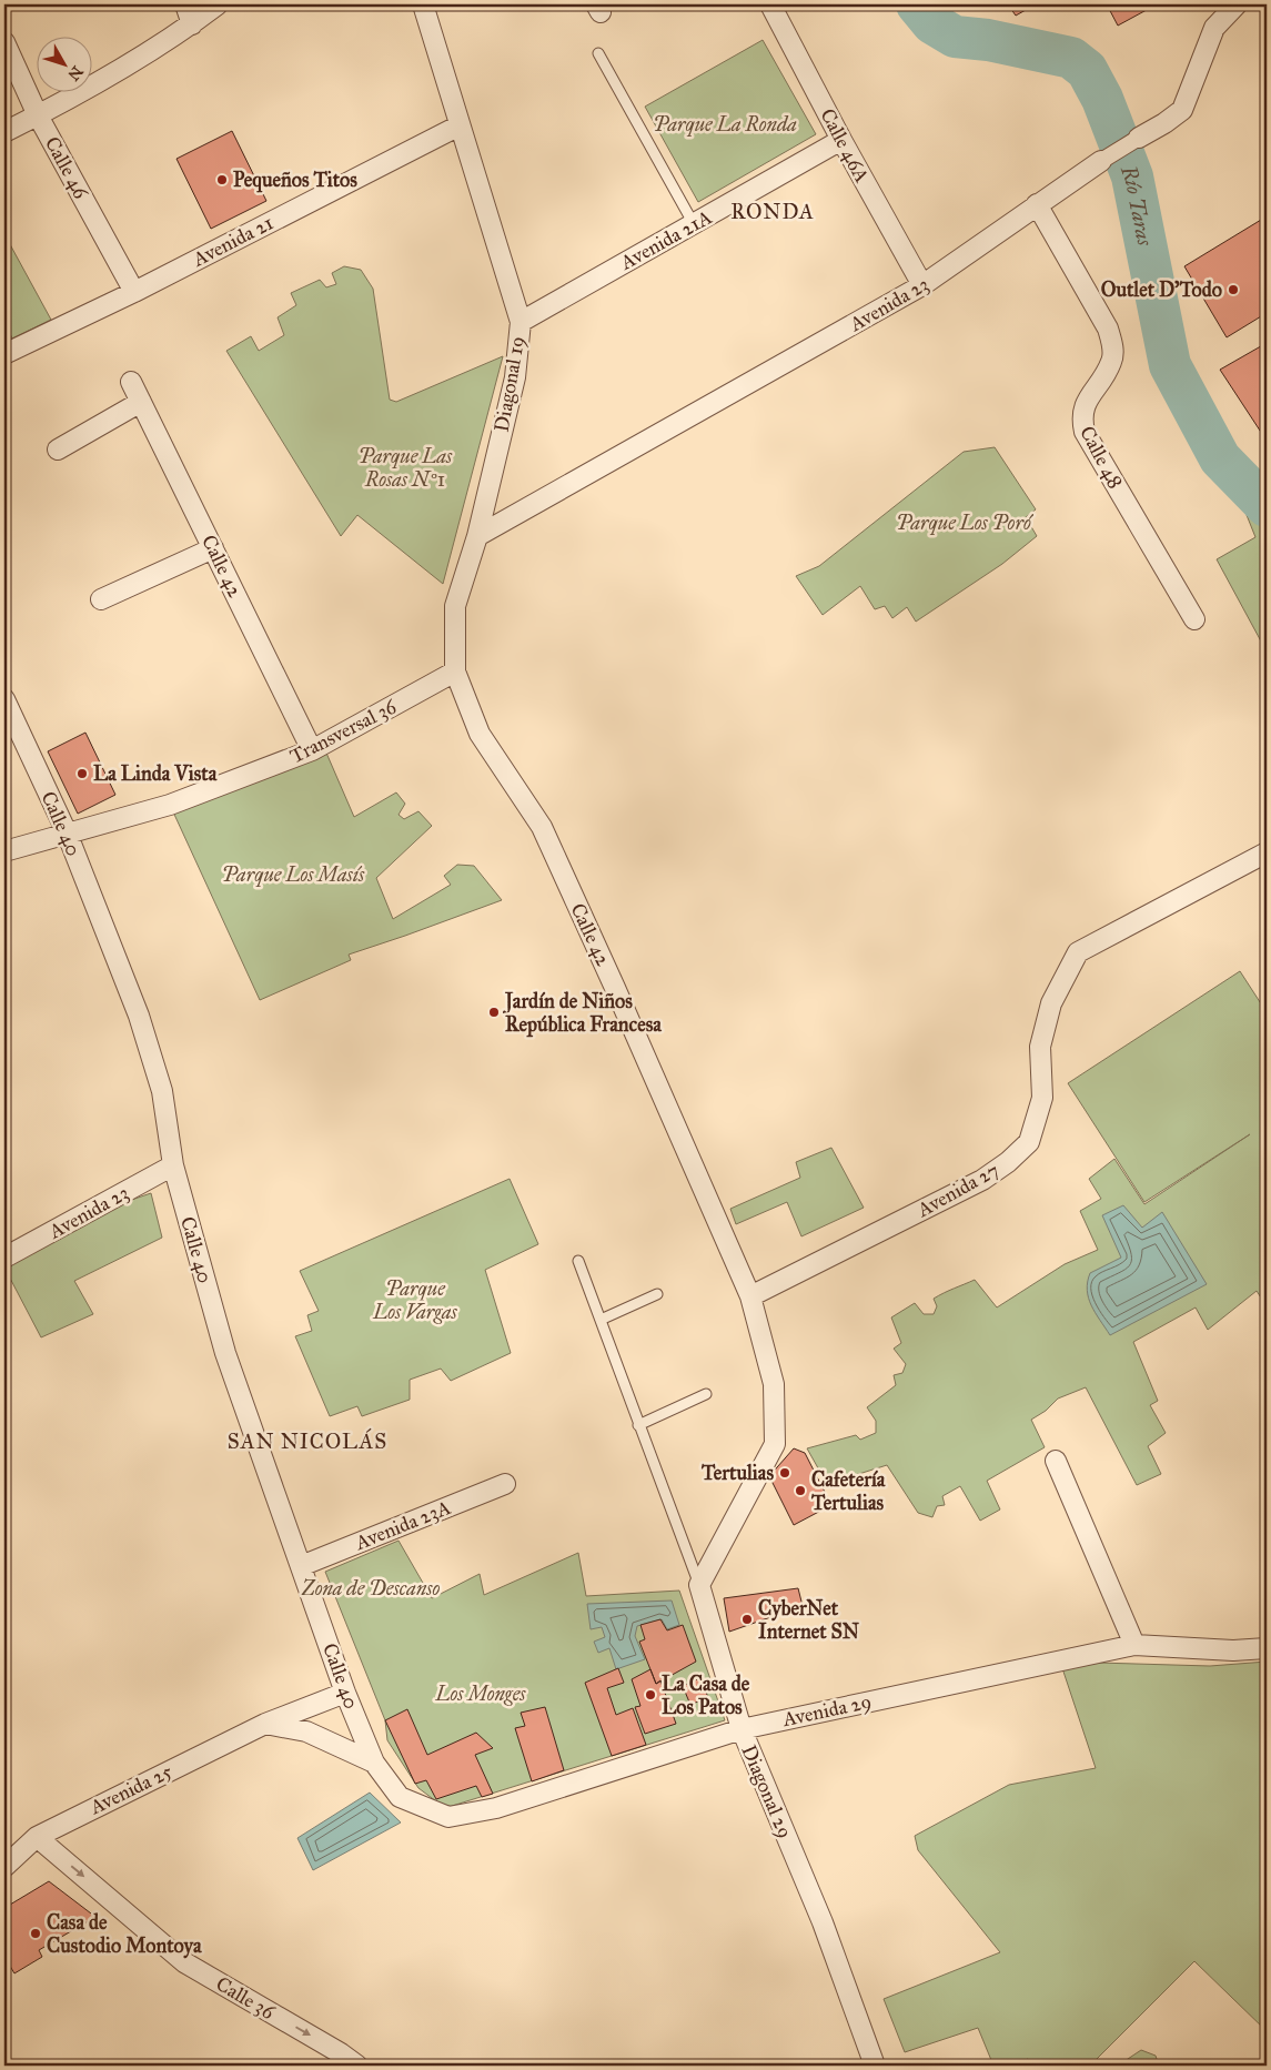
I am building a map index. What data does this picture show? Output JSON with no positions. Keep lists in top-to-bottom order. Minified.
{"streets":{"street":["Calle 46A","Calle 46","Avenida 21A","Avenida 21","Avenida 23","Diagonal 19","Calle 48","Calle 42","Transversal 36","Calle 40","Avenida 27","Avenida 23A","Avenida 29","Avenida 25","Diagonal 29","Calle 36"]},"crossings":[["Calle 46A","Avenida 21A"],["Calle 46A","Avenida 23"],["Calle 46","Avenida 21"],["Avenida 21A","Diagonal 19"],["Avenida 21","Diagonal 19"],["Avenida 23","Diagonal 19"],["Avenida 23","Calle 48"],["Avenida 23","Calle 40"],["Diagonal 19","Calle 42"],["Diagonal 19","Transversal 36"],["Calle 42","Transversal 36"],["Calle 42","Avenida 27"],["Transversal 36","Calle 40"],["Calle 40","Avenida 23A"],["Calle 40","Avenida 29"],["Calle 40","Avenida 25"],["Avenida 29","Diagonal 29"],["Avenida 25","Calle 36"]],"one_way":["Calle 36"],"districts":["RONDA","SAN NICOLÁS"],"water":["Río Taras"],"parks":["Parque La Ronda","Parque Las Rosas Nº1","Parque Los Poró","Parque Los Masís","Parque Los Vargas","Zona de Descanso","Los Monges"],"places":["Pequeños Titos","Outlet D'Todo","La Linda Vista","Jardín de Niños República Francesa","Tertulias","Cafetería Tertulias","CyberNet Internet SN","La Casa de Los Patos","Casa de Custodio Montoya"],"north":"bottom right"}
